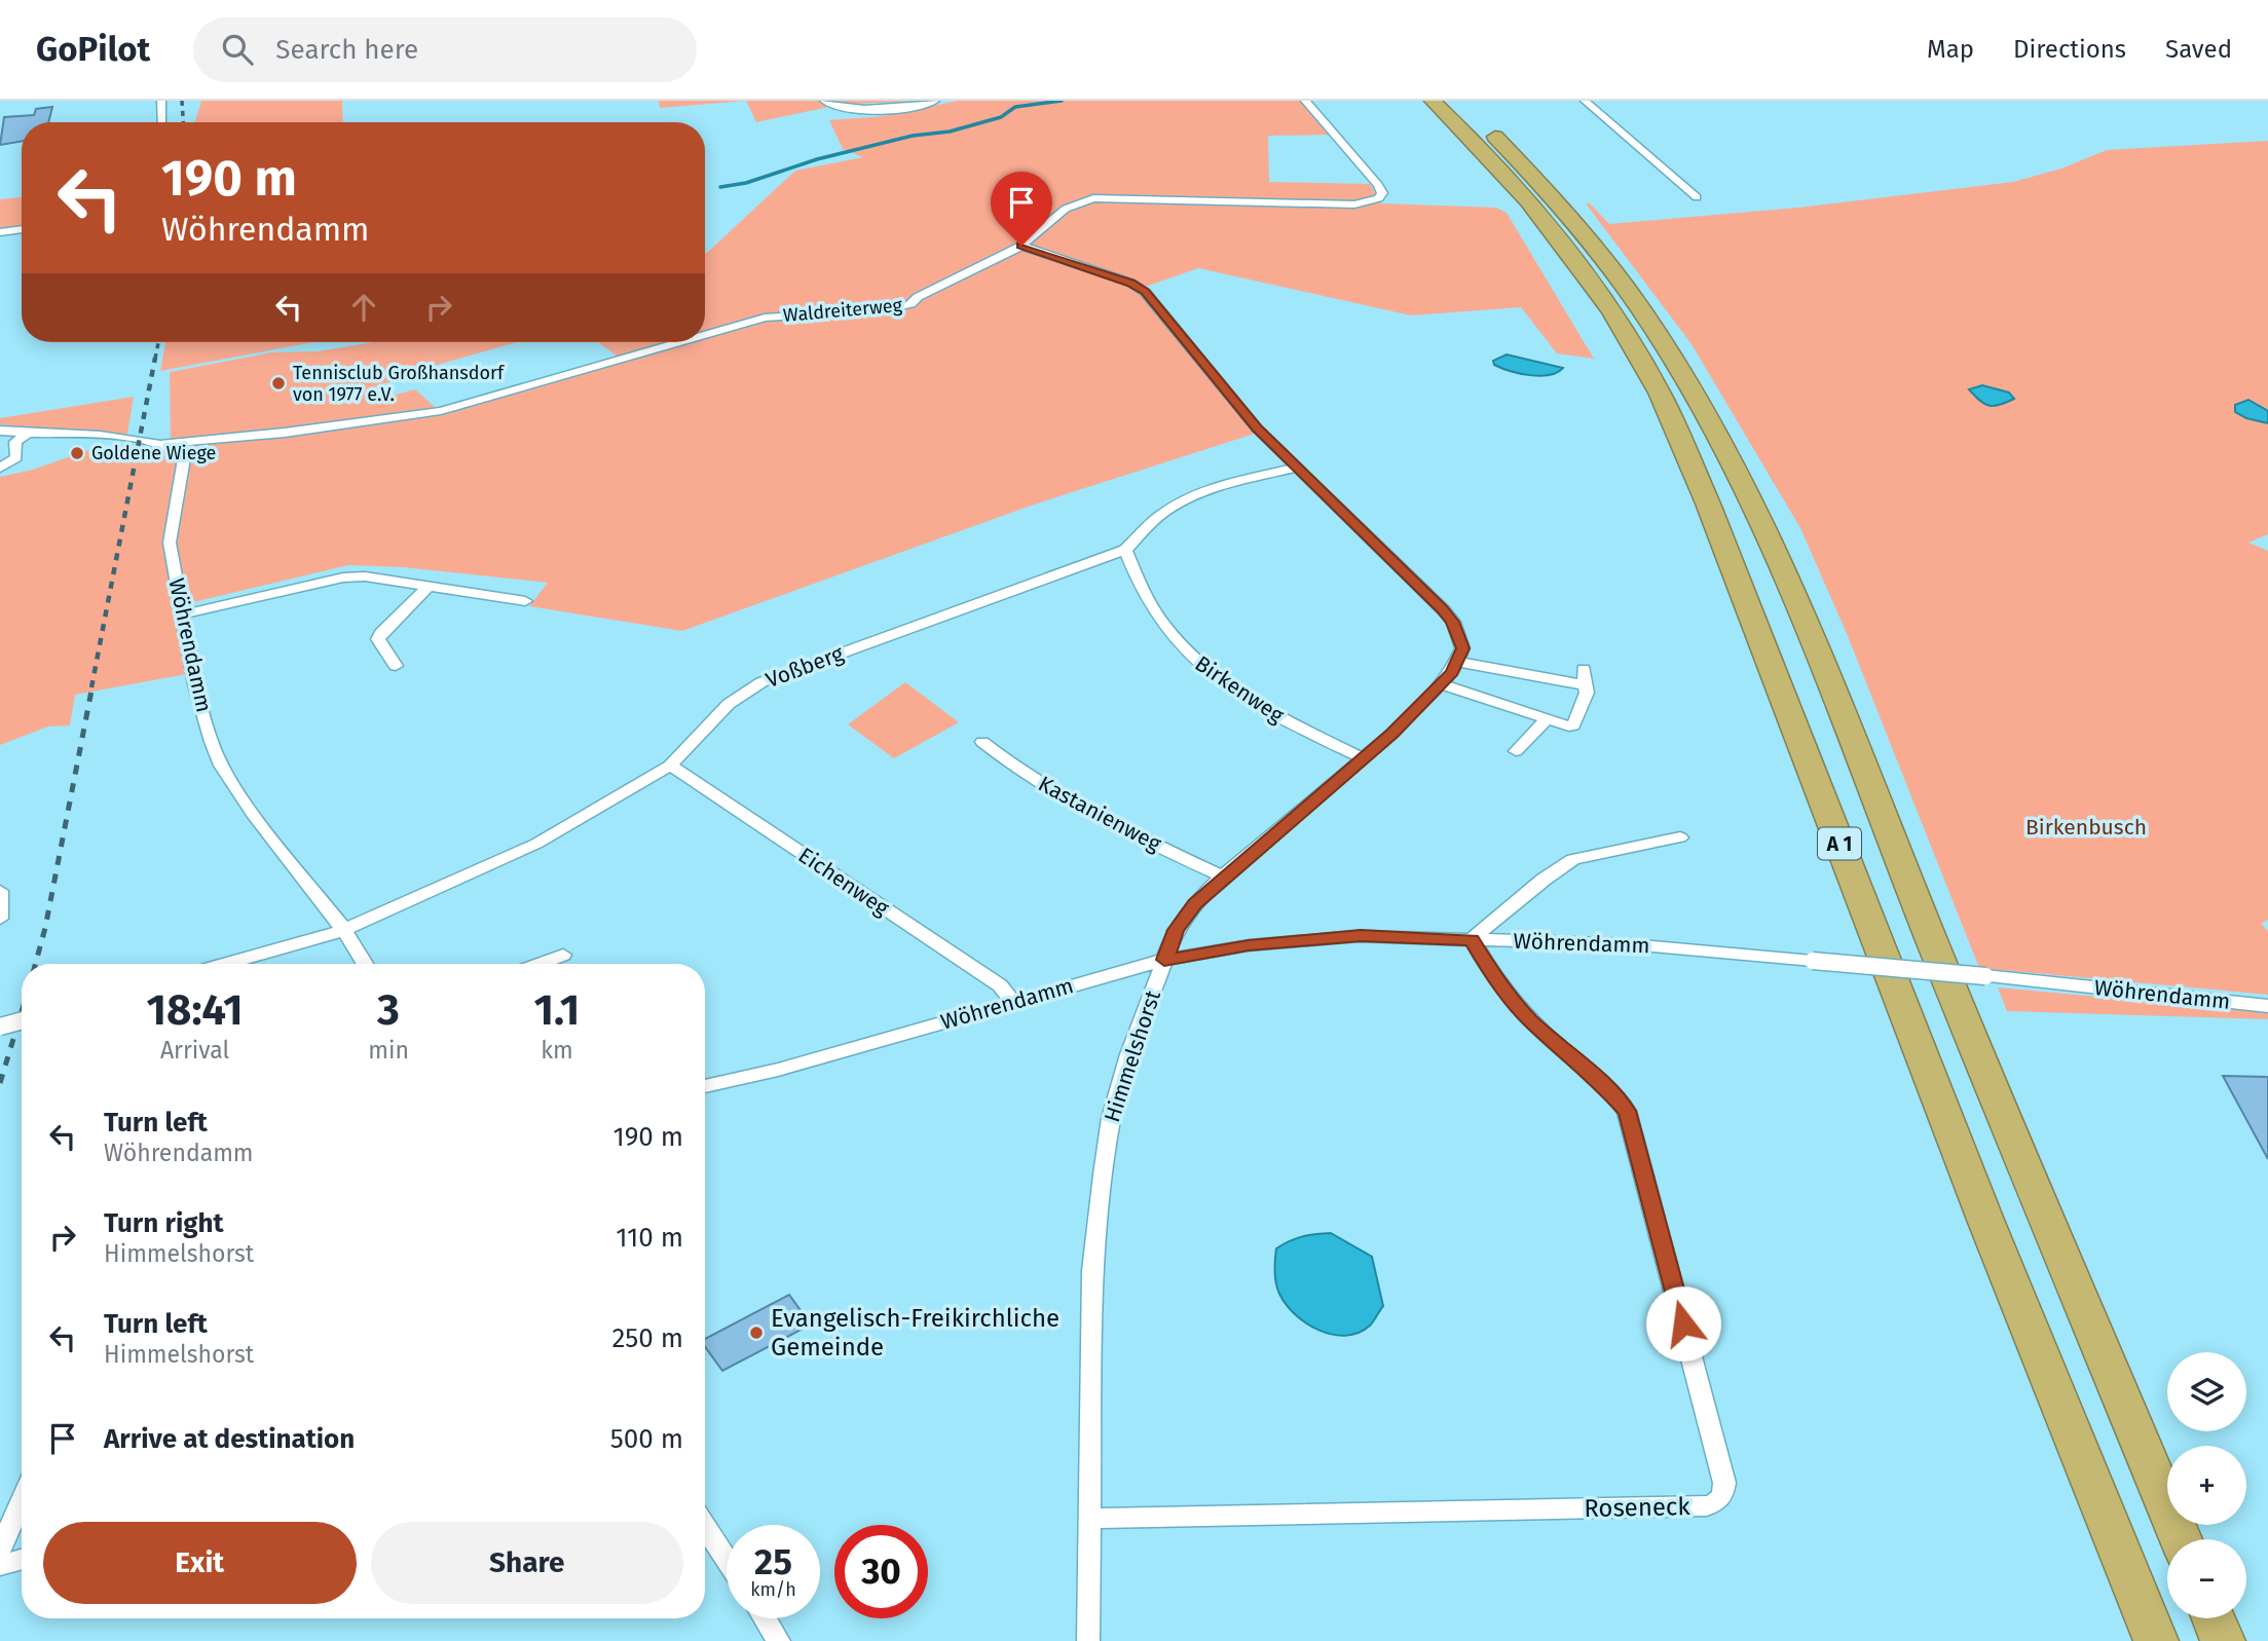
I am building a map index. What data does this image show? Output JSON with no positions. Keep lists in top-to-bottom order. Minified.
{"streets":{"highway":["A 1"],"street":["Waldreiterweg","Wöhrendamm","Voßberg","Birkenweg","Kastanienweg","Eichenweg","Himmelshorst","Roseneck"]},"crossings":[["Waldreiterweg","Wöhrendamm"],["Wöhrendamm","Voßberg"],["Wöhrendamm","Eichenweg"],["Wöhrendamm","Himmelshorst"],["Wöhrendamm","Roseneck"],["Voßberg","Birkenweg"],["Voßberg","Eichenweg"],["Birkenweg","Himmelshorst"],["Kastanienweg","Himmelshorst"],["Himmelshorst","Roseneck"]],"parks":["Birkenbusch"],"places":["Tennisclub Großhansdorf von 1977 e.V.","Goldene Wiege","Evangelisch-Freikirchliche Gemeinde"],"page":{"header":"GoPilot","search":"Search here","nav":["Map","Directions","Saved"],"turn":["190 m","Wöhrendamm"],"eta":["18:41","Arrival","3","min","1.1","km"],"list":[{"name":"Turn left","note":"Wöhrendamm","value":"190 m"},{"name":"Turn right","note":"Himmelshorst","value":"110 m"},{"name":"Turn left","note":"Himmelshorst","value":"250 m"},{"name":"Arrive at destination","value":"500 m"}],"map_buttons":["+","−"],"buttons":["Exit","Share"],"speed":"25 km/h","limit":"30"}}
